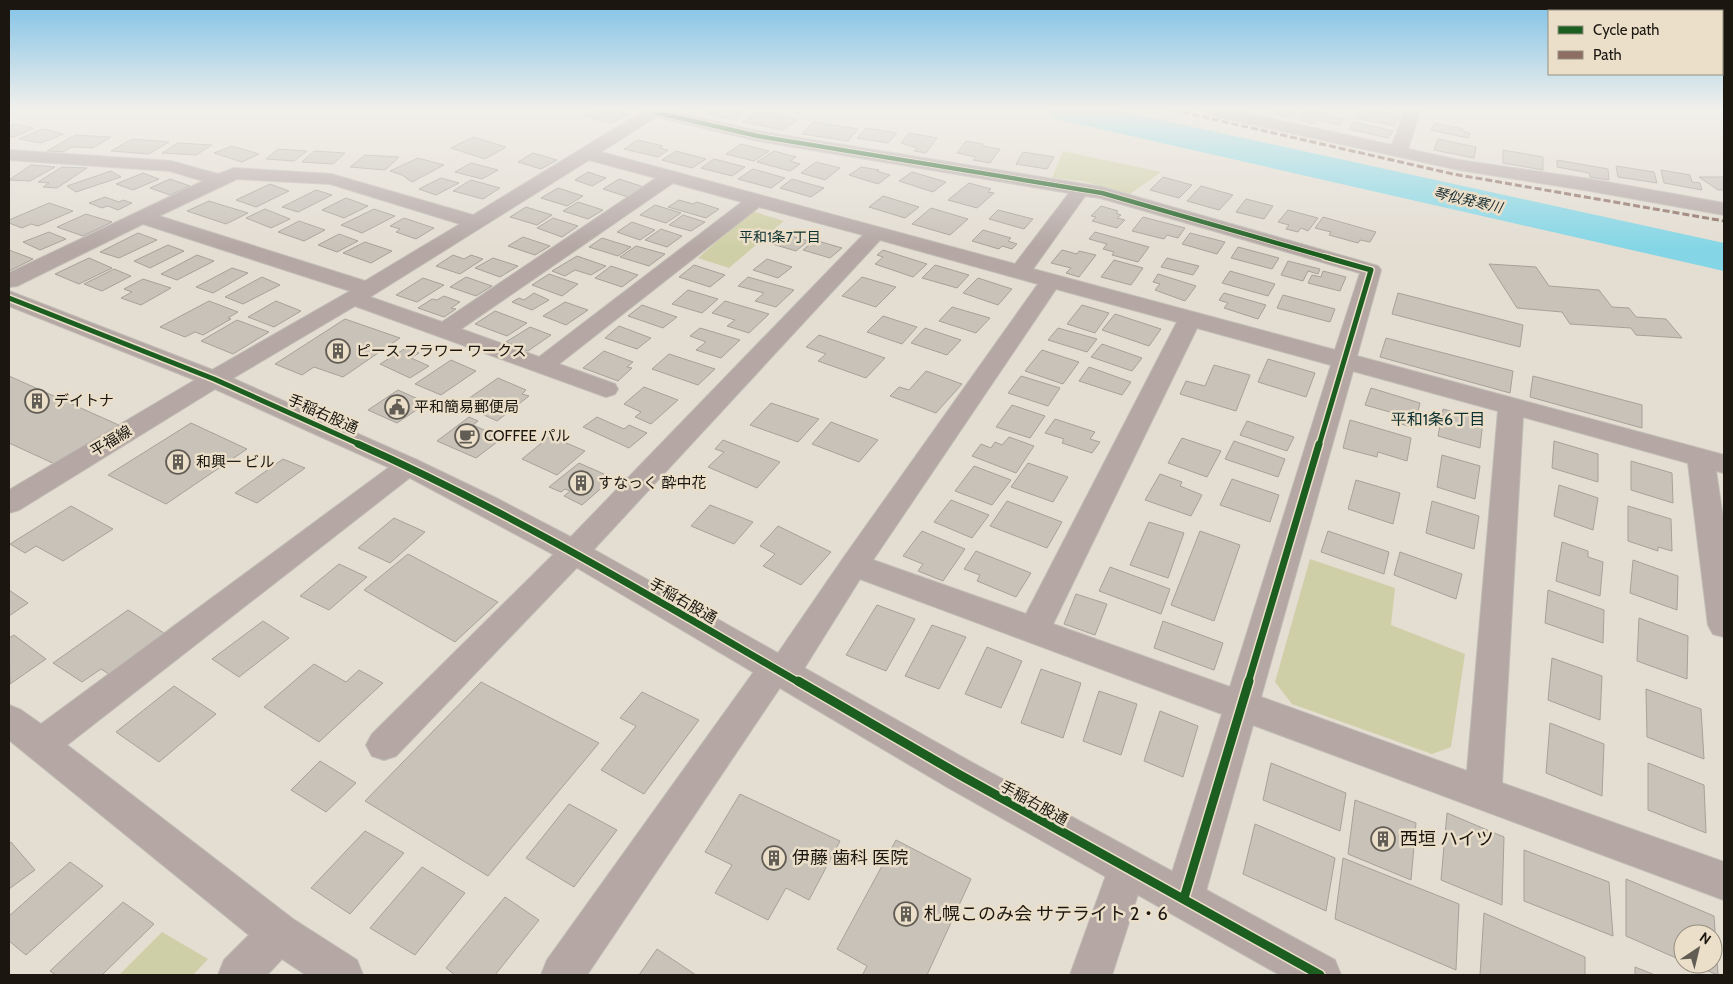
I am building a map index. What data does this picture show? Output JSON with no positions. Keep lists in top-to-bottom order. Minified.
{"streets":{"street":["手稲右股通","平福線"]},"crossings":[["手稲右股通","平福線"]],"districts":["平和1条7丁目","平和1条6丁目"],"water":["琴似発寒川"],"places":{"building":["ピース フラワー ワークス","デイトナ","和興一 ビル","すなっく 酔中花","西垣 ハイツ","伊藤 歯科 医院","札幌このみ会 サテライト 2・6"],"public building":["平和簡易郵便局"],"cafe":["COFFEE パル"]},"legend":["Cycle path","Path"],"north":"top right"}
